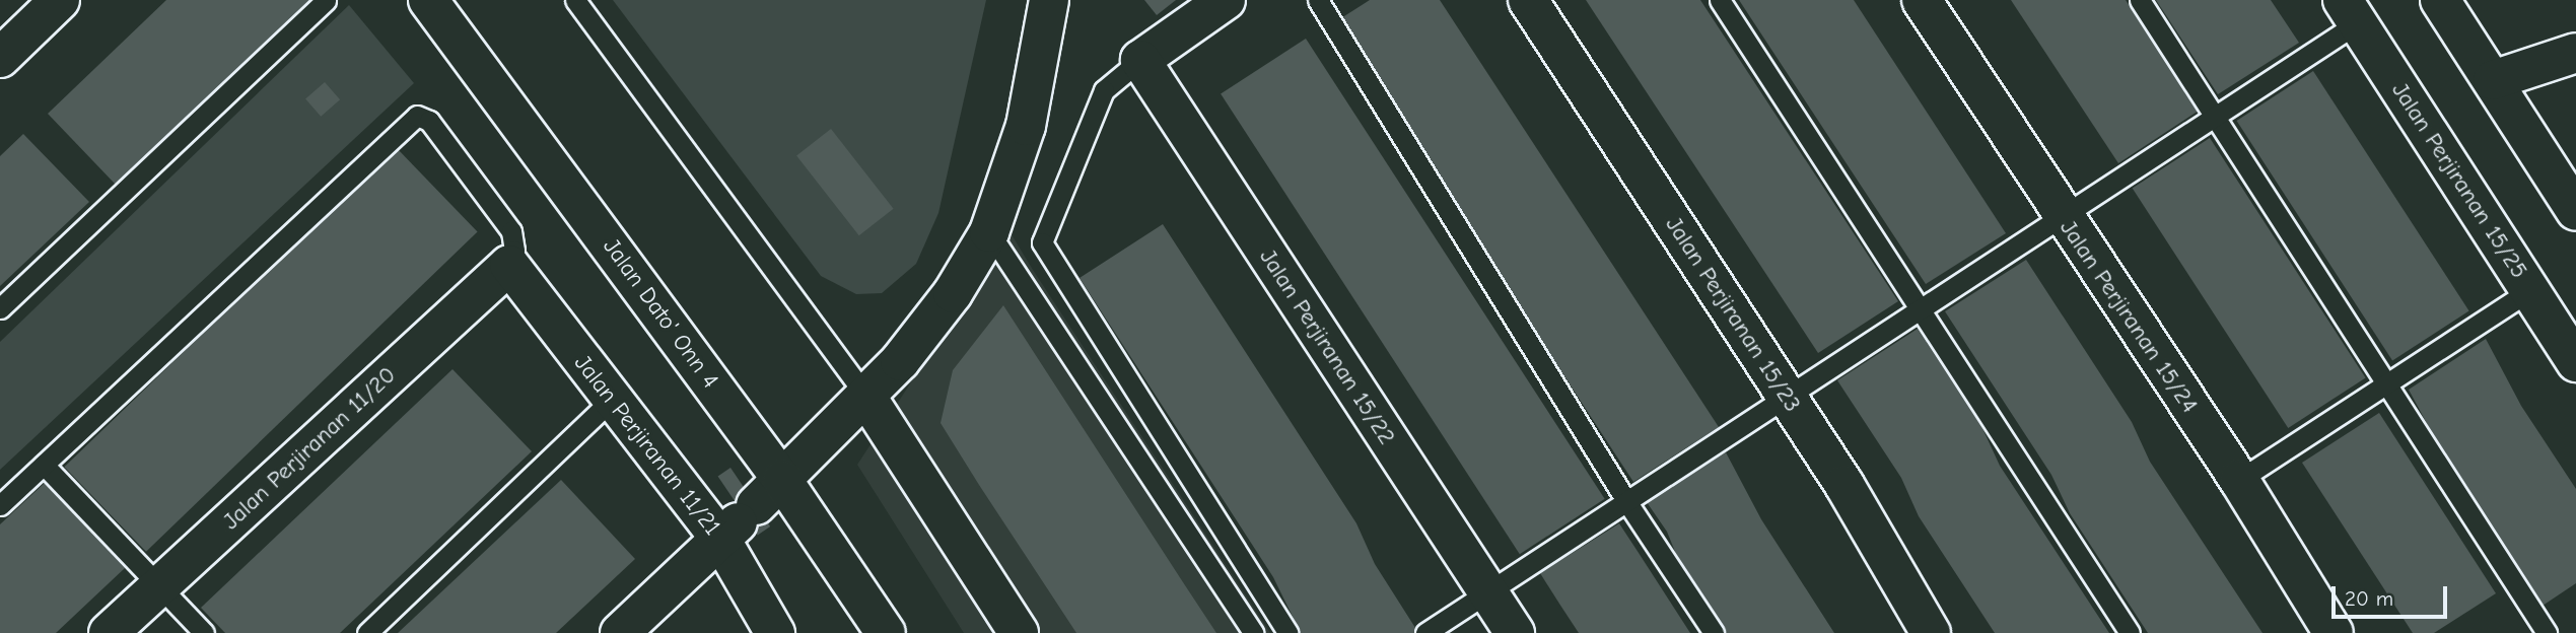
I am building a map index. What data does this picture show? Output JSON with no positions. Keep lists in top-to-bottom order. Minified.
{"streets":{"street":["Jalan Perjiranan 15/25","Jalan Dato' Onn 4","Jalan Perjiranan 15/23","Jalan Perjiranan 15/24","Jalan Perjiranan 15/22","Jalan Perjiranan 11/21","Jalan Perjiranan 11/20"]},"crossings":[["Jalan Dato' Onn 4","Jalan Perjiranan 11/21"],["Jalan Perjiranan 11/21","Jalan Perjiranan 11/20"]],"scale_bar":"20 m"}
